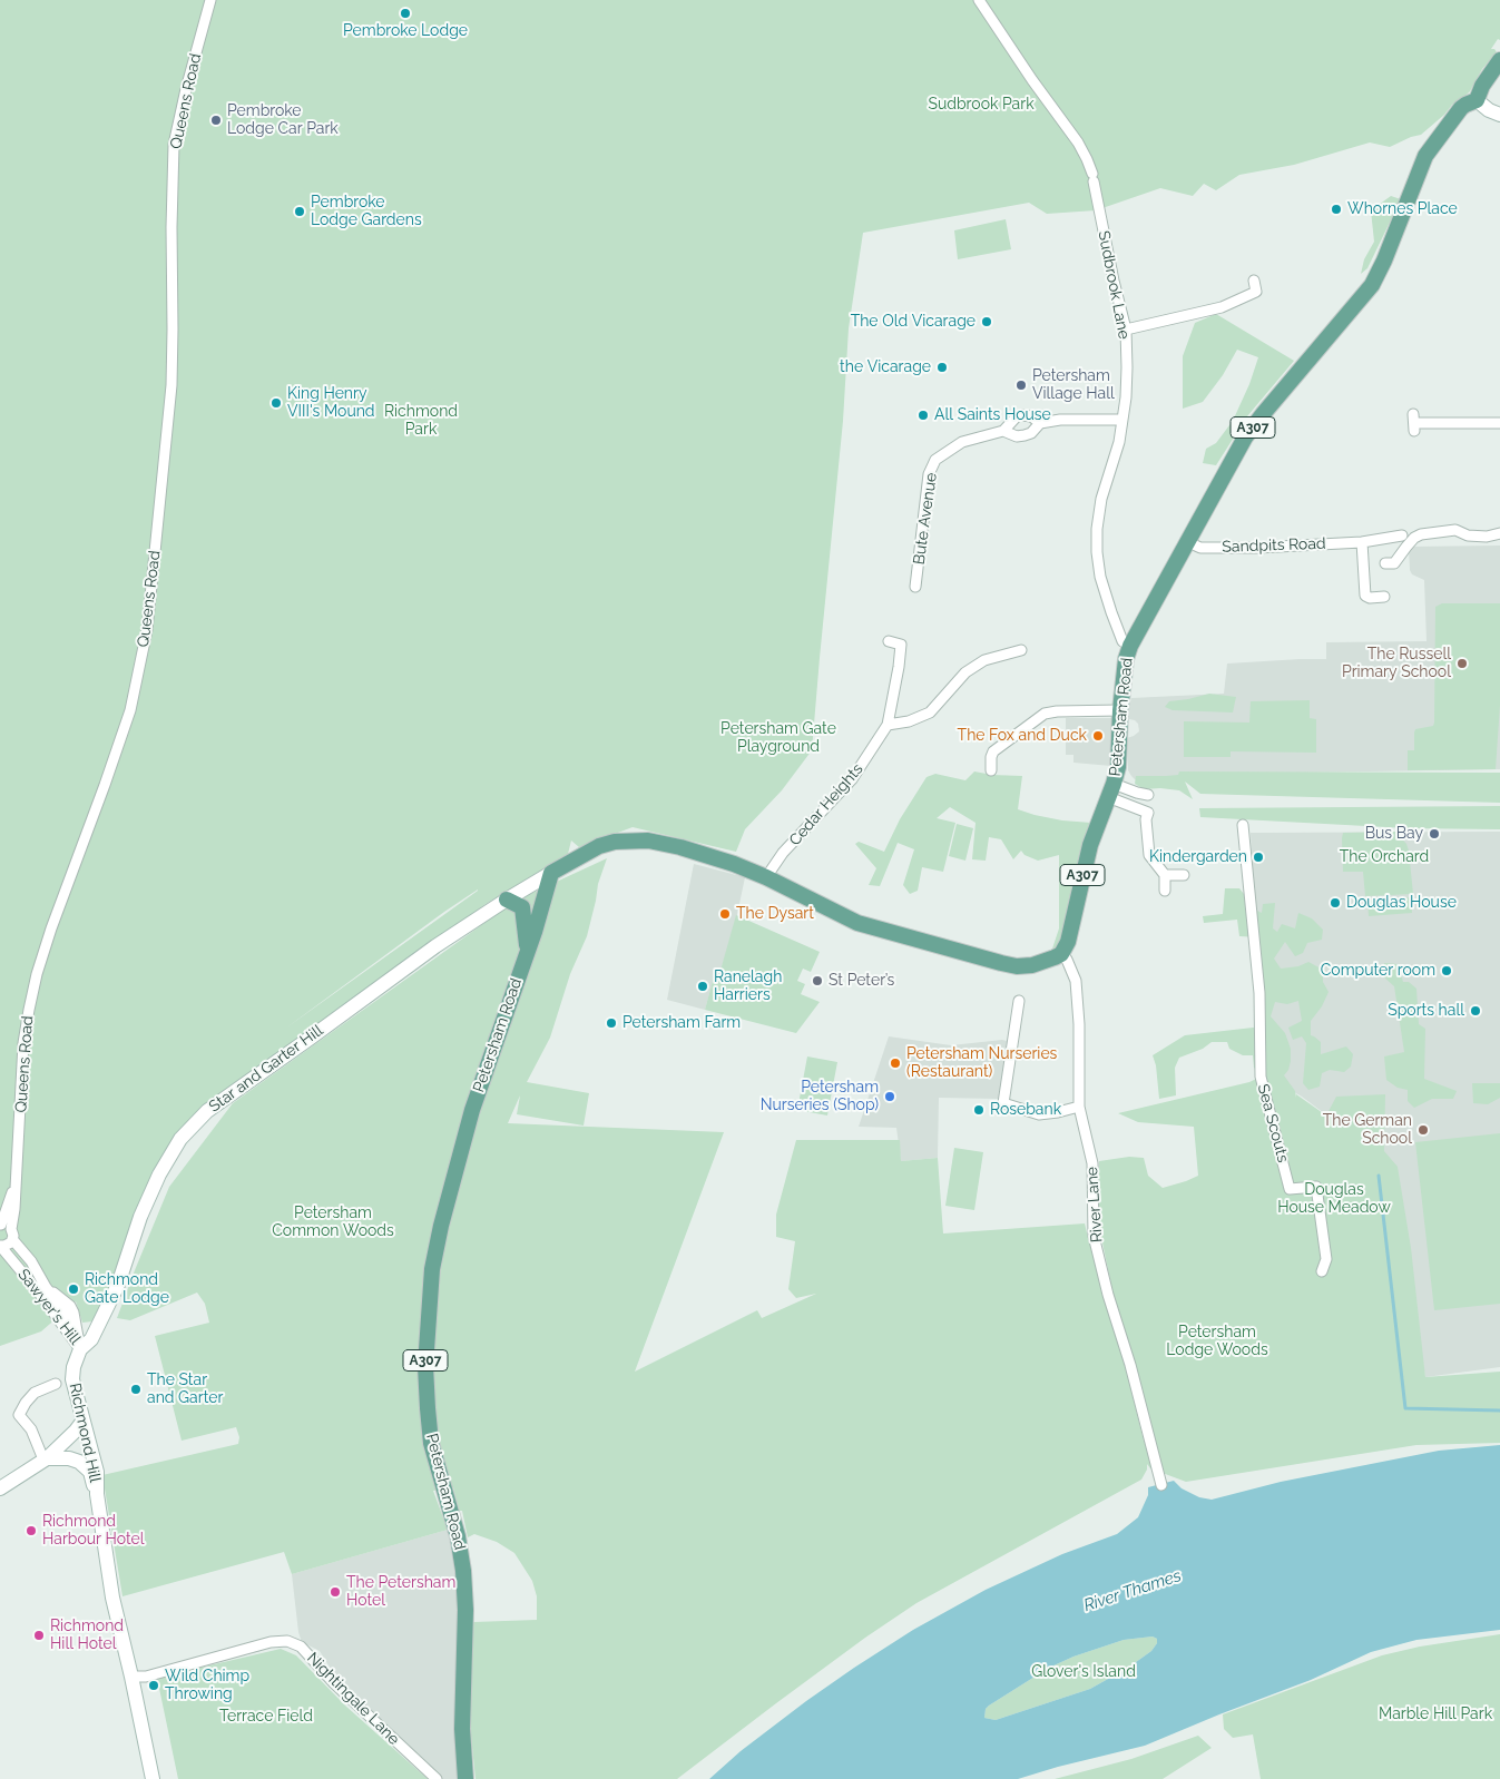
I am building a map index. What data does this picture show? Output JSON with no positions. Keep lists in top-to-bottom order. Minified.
{"streets":{"main road":["A307","Petersham Road","Star and Garter Hill","Richmond Hill"],"street":["Queens Road","Sudbrook Lane","Bute Avenue","Sandpits Road","Cedar Heights","Sea Scouts","River Lane","Sawyer's Hill","Nightingale Lane"]},"crossings":[["Queens Road","Sawyer's Hill"],["Sudbrook Lane","Bute Avenue"],["Sudbrook Lane","Petersham Road"],["Sandpits Road","Petersham Road"],["Petersham Road","Star and Garter Hill"],["Petersham Road","River Lane"],["Star and Garter Hill","Sawyer's Hill"],["Star and Garter Hill","Richmond Hill"],["Sawyer's Hill","Richmond Hill"],["Richmond Hill","Nightingale Lane"]],"water":["River Thames"],"parks":["Sudbrook Park","Richmond Park","Petersham Gate Playground","The Orchard","Douglas House Meadow","Petersham Common Woods","Petersham Lodge Woods","Glover's Island","Marble Hill Park","Terrace Field"],"places":["Pembroke Lodge","Pembroke Lodge Car Park","Whornes Place","Pembroke Lodge Gardens","The Old Vicarage","the Vicarage","Petersham Village Hall","King Henry VIII's Mound","All Saints House","The Russell Primary School","The Fox and Duck","Bus Bay","Kindergarden","Douglas House","The Dysart","Computer room","St Peter’s","Ranelagh Harriers","Sports hall","Petersham Farm","Petersham Nurseries (Restaurant)","Petersham Nurseries (Shop)","Rosebank","The German School","Richmond Gate Lodge","The Star and Garter","Richmond Harbour Hotel","The Petersham Hotel","Richmond Hill Hotel","Wild Chimp Throwing"]}
